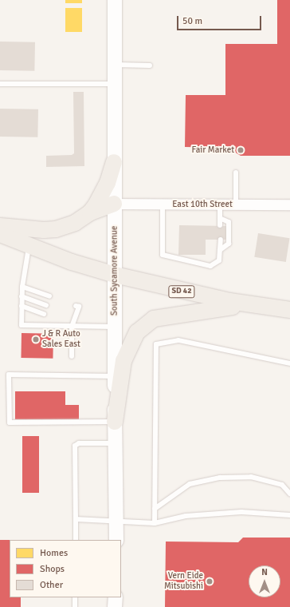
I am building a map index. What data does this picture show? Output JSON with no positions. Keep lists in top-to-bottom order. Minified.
{"streets":{"main road":["South Sycamore Avenue","SD 42"],"street":["East 10th Street"]},"crossings":[["East 10th Street","South Sycamore Avenue"],["South Sycamore Avenue","SD 42"]],"places":["Fair Market","J & R Auto Sales East","Vern Eide Mitsubishi"],"legend":["Homes","Shops","Other"],"scale_bar":"50 m","north":"top"}
